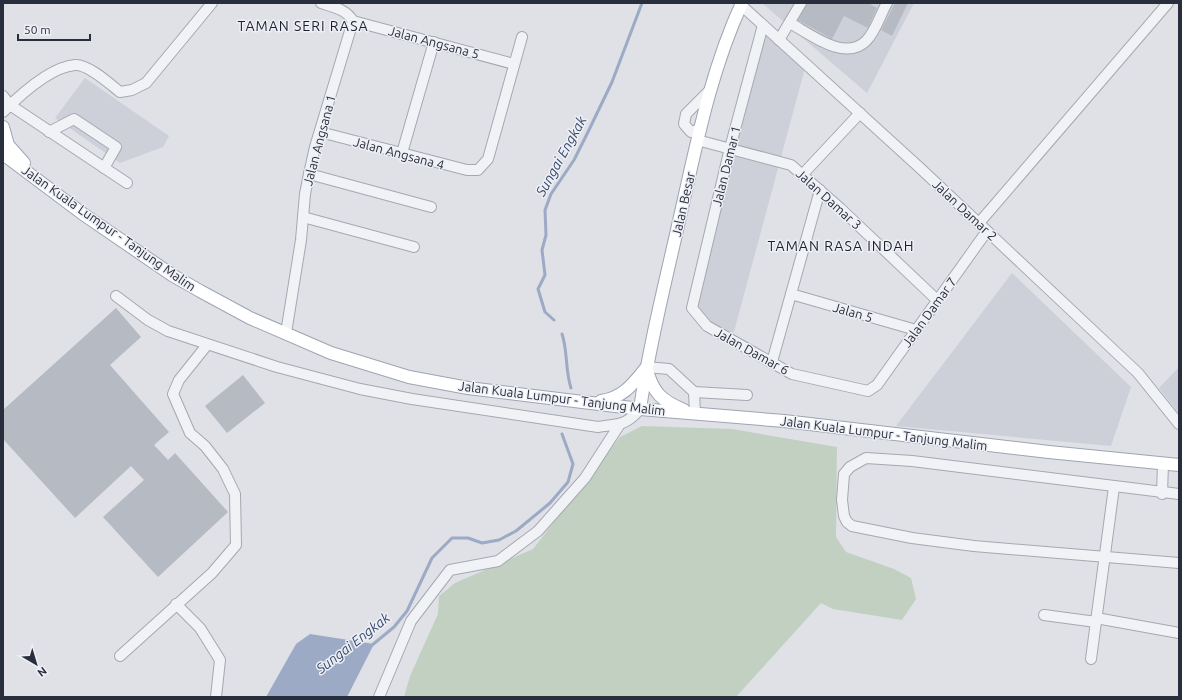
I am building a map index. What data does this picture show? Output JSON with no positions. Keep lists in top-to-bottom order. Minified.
{"streets":{"main road":["Jalan Besar","Jalan Kuala Lumpur - Tanjung Malim"],"street":["Jalan Angsana 5","Jalan Angsana 1","Jalan Angsana 4","Jalan Damar 1","Jalan Damar 3","Jalan Damar 2","Jalan 5","Jalan Damar 7","Jalan Damar 6"]},"crossings":[["Jalan Angsana 5","Jalan Angsana 1"],["Jalan Angsana 5","Jalan Angsana 4"],["Jalan Angsana 1","Jalan Angsana 4"],["Jalan Angsana 1","Jalan Kuala Lumpur - Tanjung Malim"],["Jalan Damar 1","Jalan Damar 3"],["Jalan Damar 1","Jalan Damar 2"],["Jalan Damar 1","Jalan Damar 6"],["Jalan Damar 3","Jalan Besar"],["Jalan Damar 3","Jalan Damar 7"],["Jalan Besar","Jalan Damar 2"],["Jalan Besar","Jalan Kuala Lumpur - Tanjung Malim"],["Jalan Damar 2","Jalan Damar 7"],["Jalan 5","Jalan Damar 7"],["Jalan Damar 7","Jalan Damar 6"]],"districts":["TAMAN SERI RASA","TAMAN RASA INDAH"],"water":["Sungai Engkak"],"scale_bar":"50 m","north":"bottom right"}
